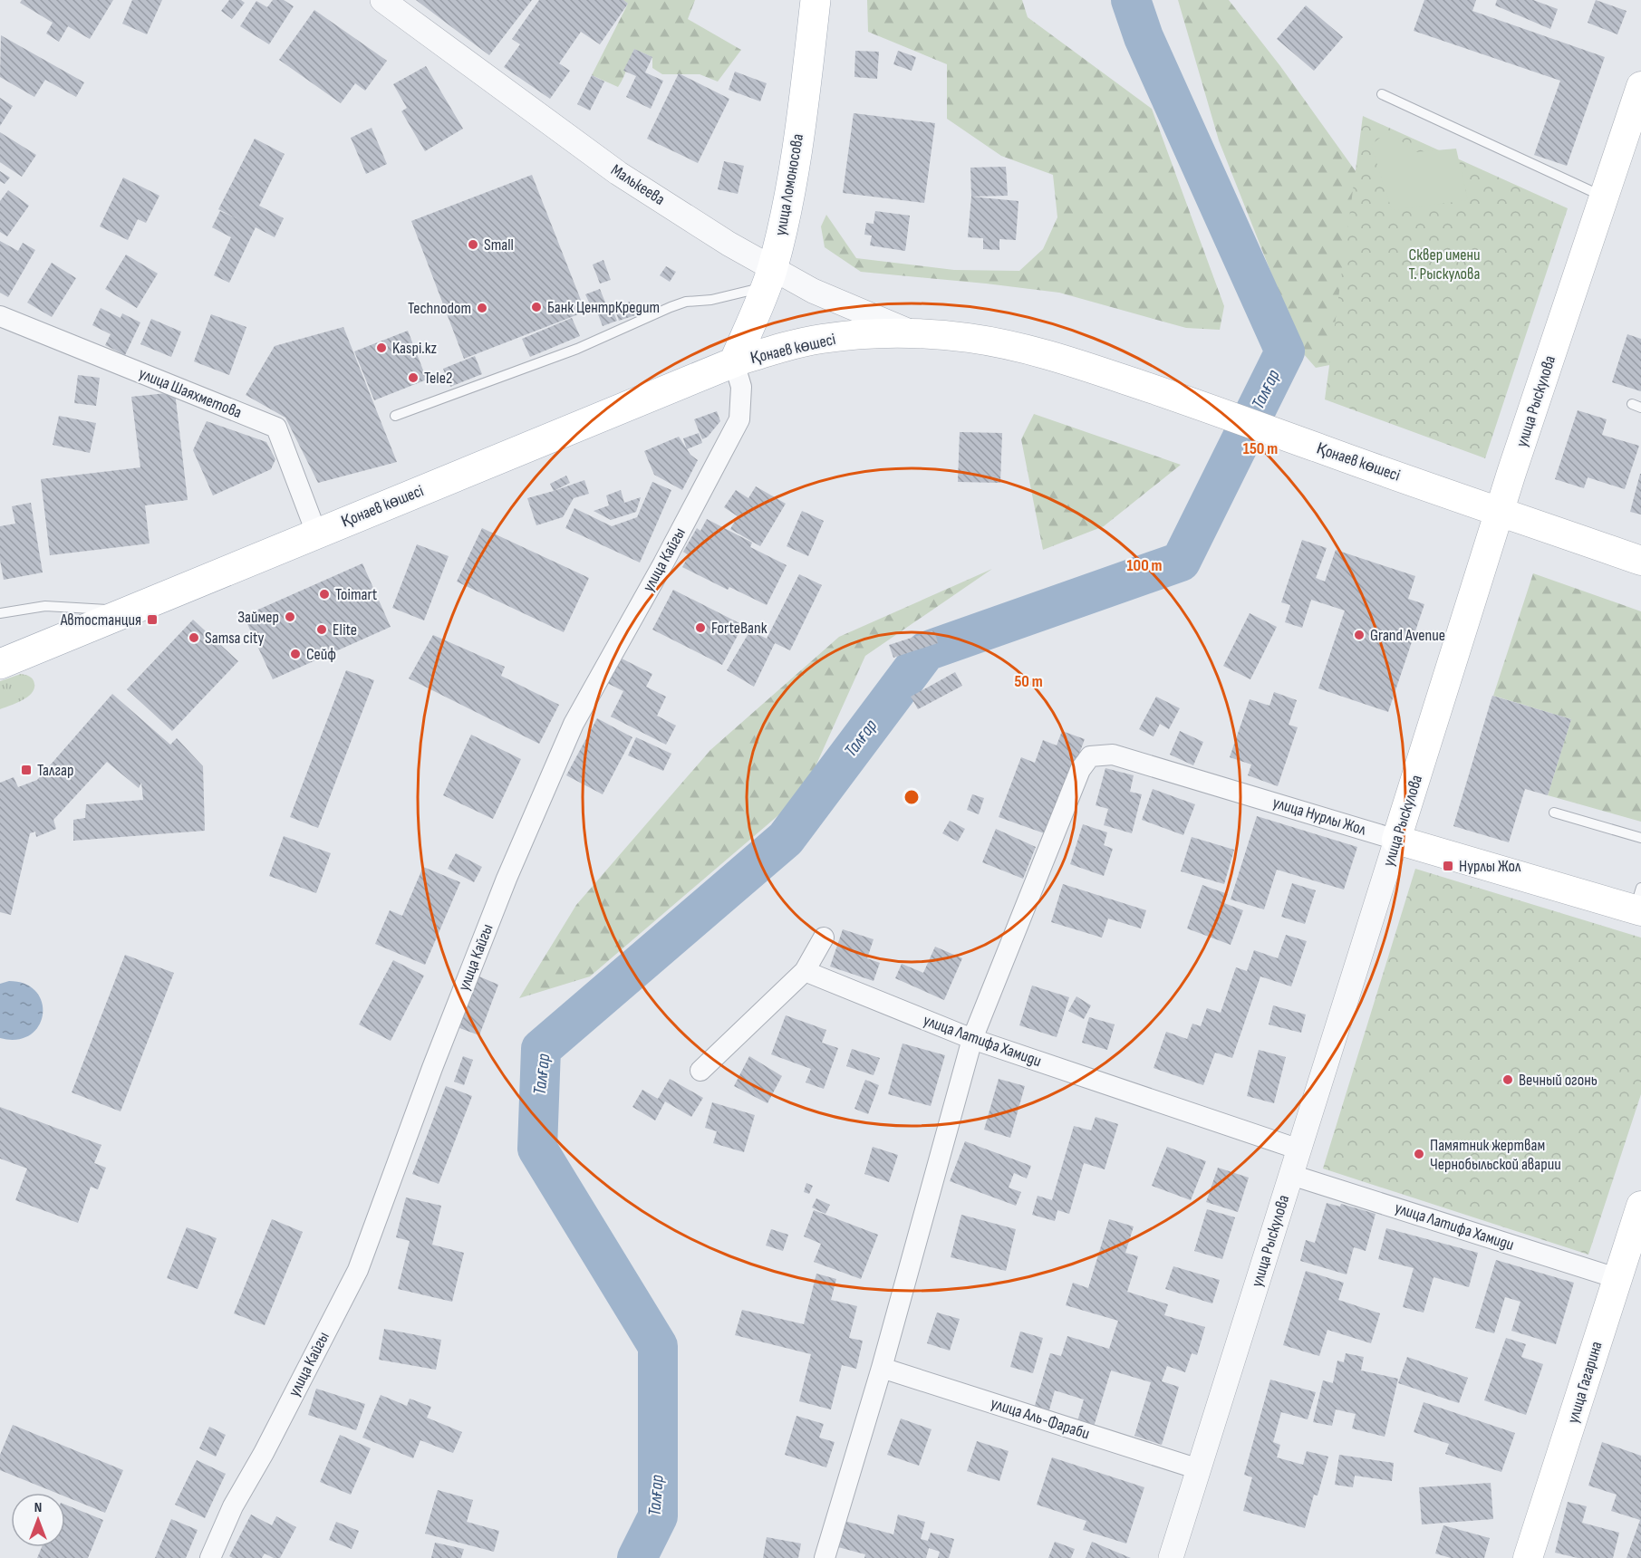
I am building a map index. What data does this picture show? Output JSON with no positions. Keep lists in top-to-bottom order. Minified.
{"streets":{"main road":["улица Ломоносова","Қонаев көшесі","улица Рыскулова","улица Нурлы Жол","улица Гагарина"],"street":["Малькеева","улица Шаяхметова","улица Кайгы","улица Латифа Хамиди","улица Аль-Фараби"]},"crossings":[["Малькеева","улица Ломоносова"],["Малькеева","Қонаев көшесі"],["улица Ломоносова","Қонаев көшесі"],["улица Ломоносова","улица Кайгы"],["Қонаев көшесі","улица Шаяхметова"],["Қонаев көшесі","улица Рыскулова"],["Қонаев көшесі","улица Кайгы"],["улица Рыскулова","улица Нурлы Жол"],["улица Рыскулова","улица Латифа Хамиди"],["улица Рыскулова","улица Аль-Фараби"],["улица Нурлы Жол","улица Латифа Хамиди"],["улица Латифа Хамиди","улица Гагарина"]],"water":["Талғар"],"parks":["Сквер имени Т. Рыскулова"],"places":{"other":["Small","Банк ЦентрКредит","Technodom","Kaspi.kz","Tele2","Toimart","Займер","ForteBank","Elite","Grand Avenue","Samsa city","Сейф","Вечный огонь","Памятник жертвам Чернобыльской аварии"],"transit":["Автостанция","Талгар","Нурлы Жол"]},"north":"top","rings":["150 m","100 m","50 m"]}
